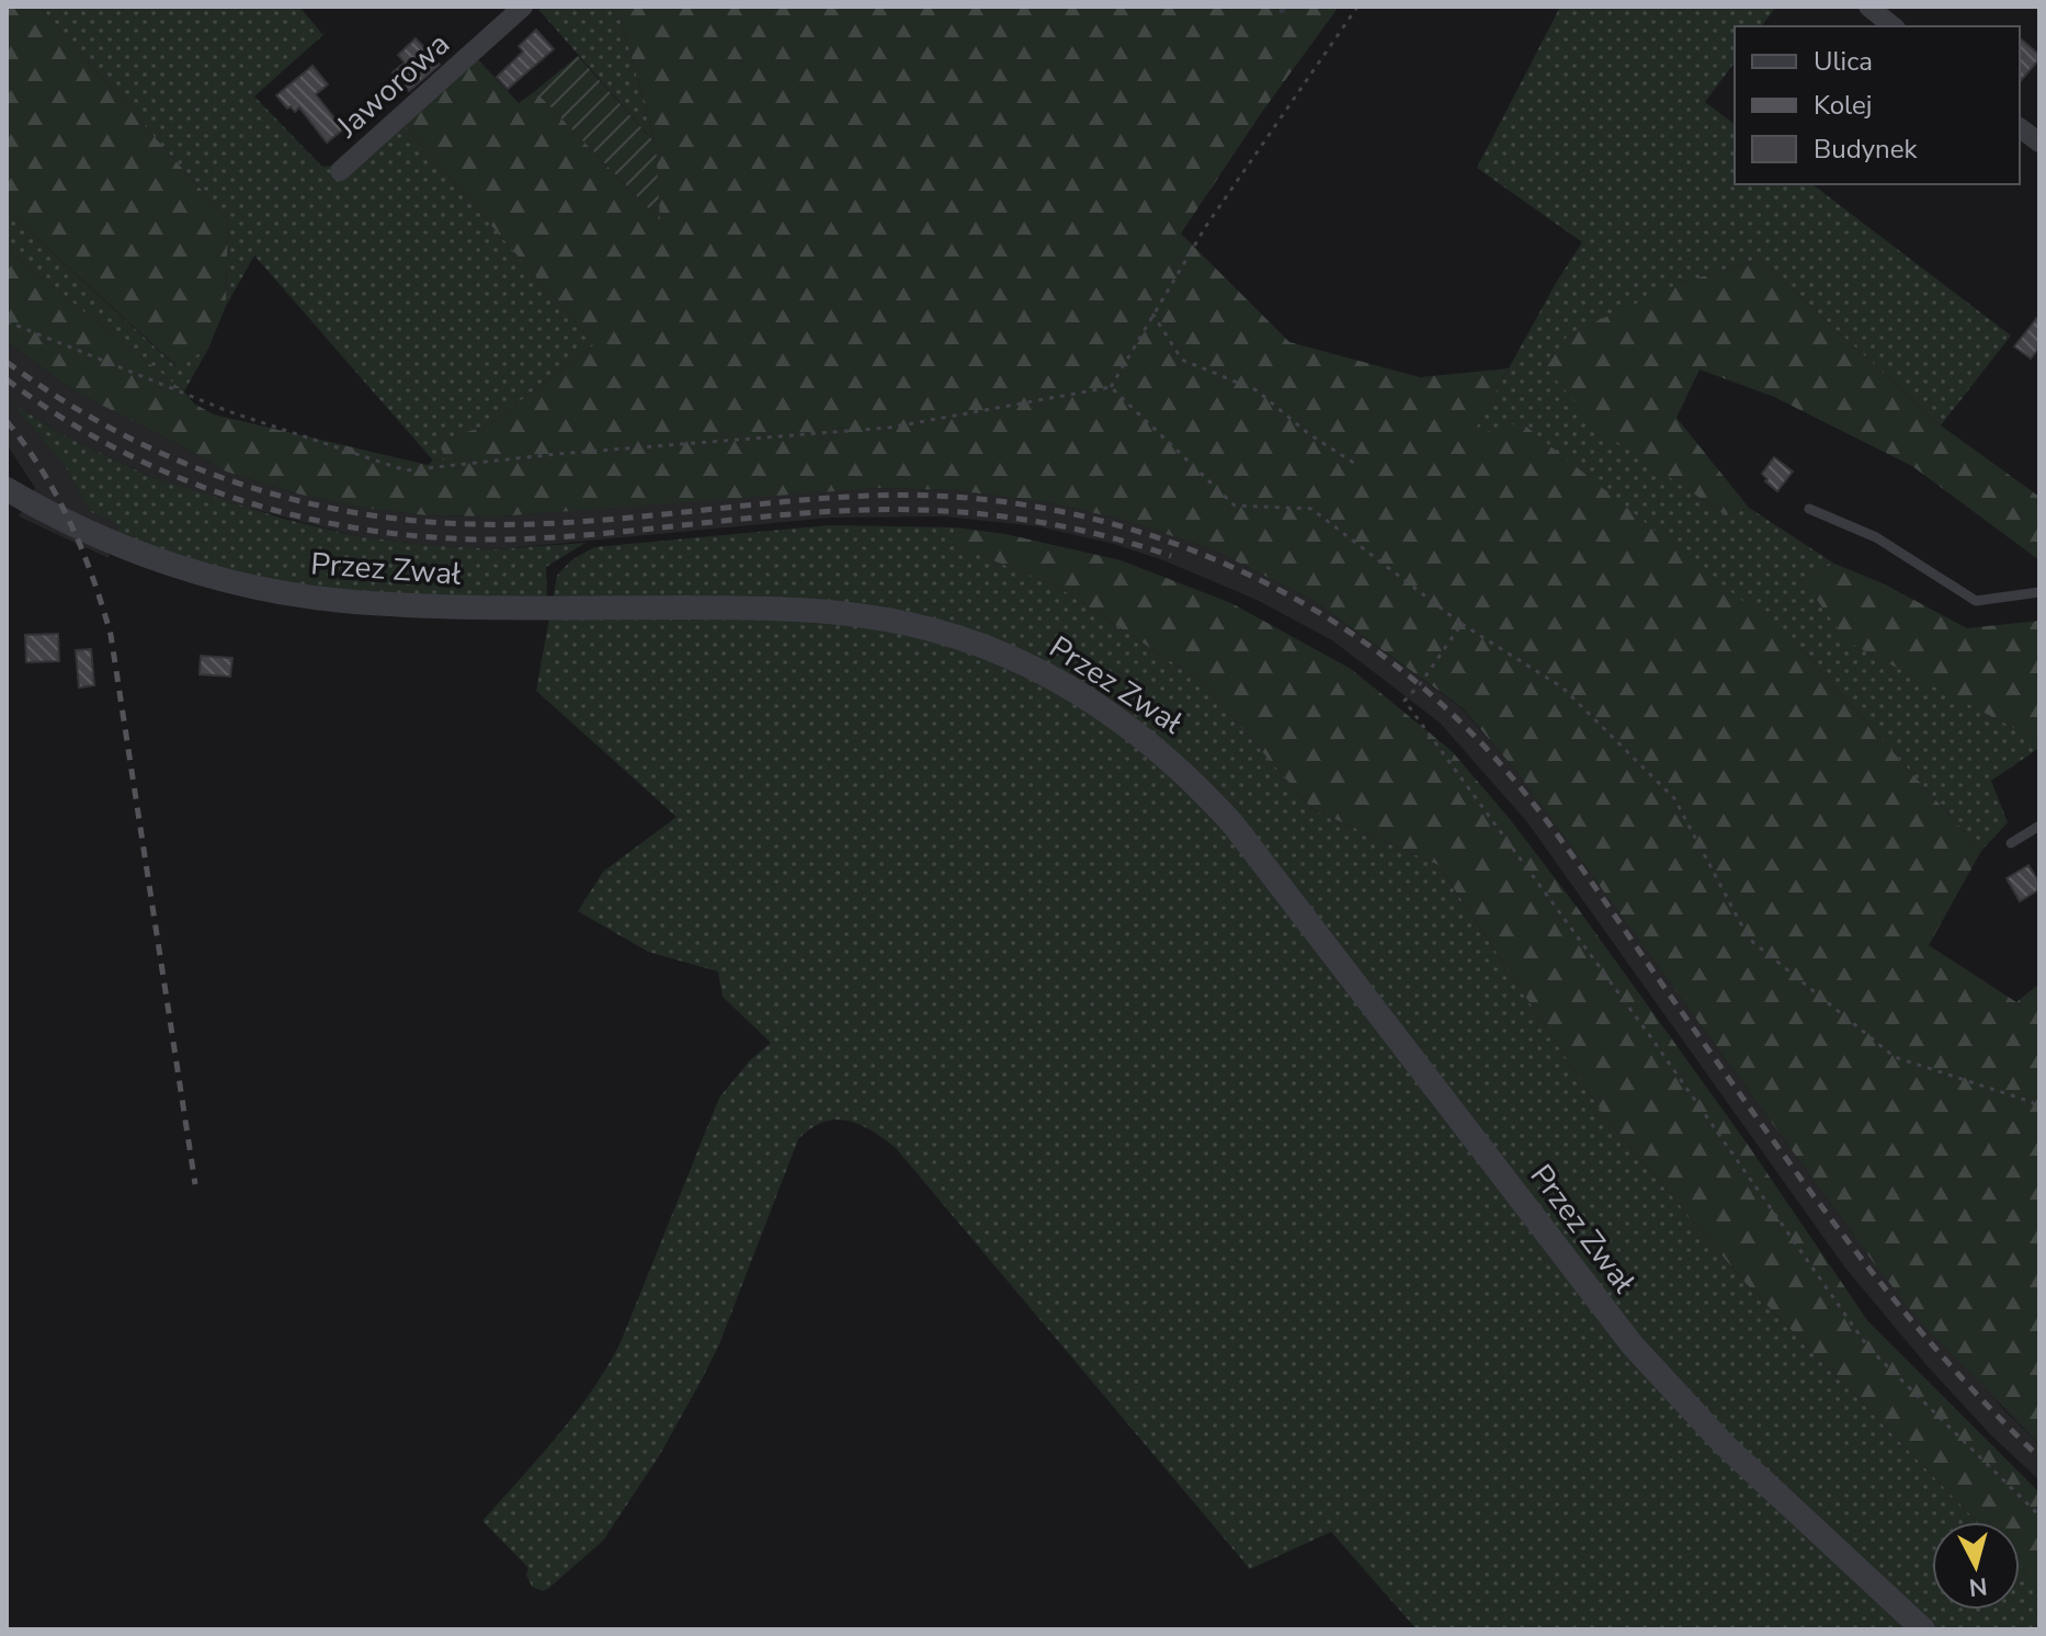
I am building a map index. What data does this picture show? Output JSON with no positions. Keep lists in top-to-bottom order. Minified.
{"streets":{"street":["Jaworowa","Przez Zwał"]},"legend":["Ulica","Kolej","Budynek"],"north":"bottom"}
